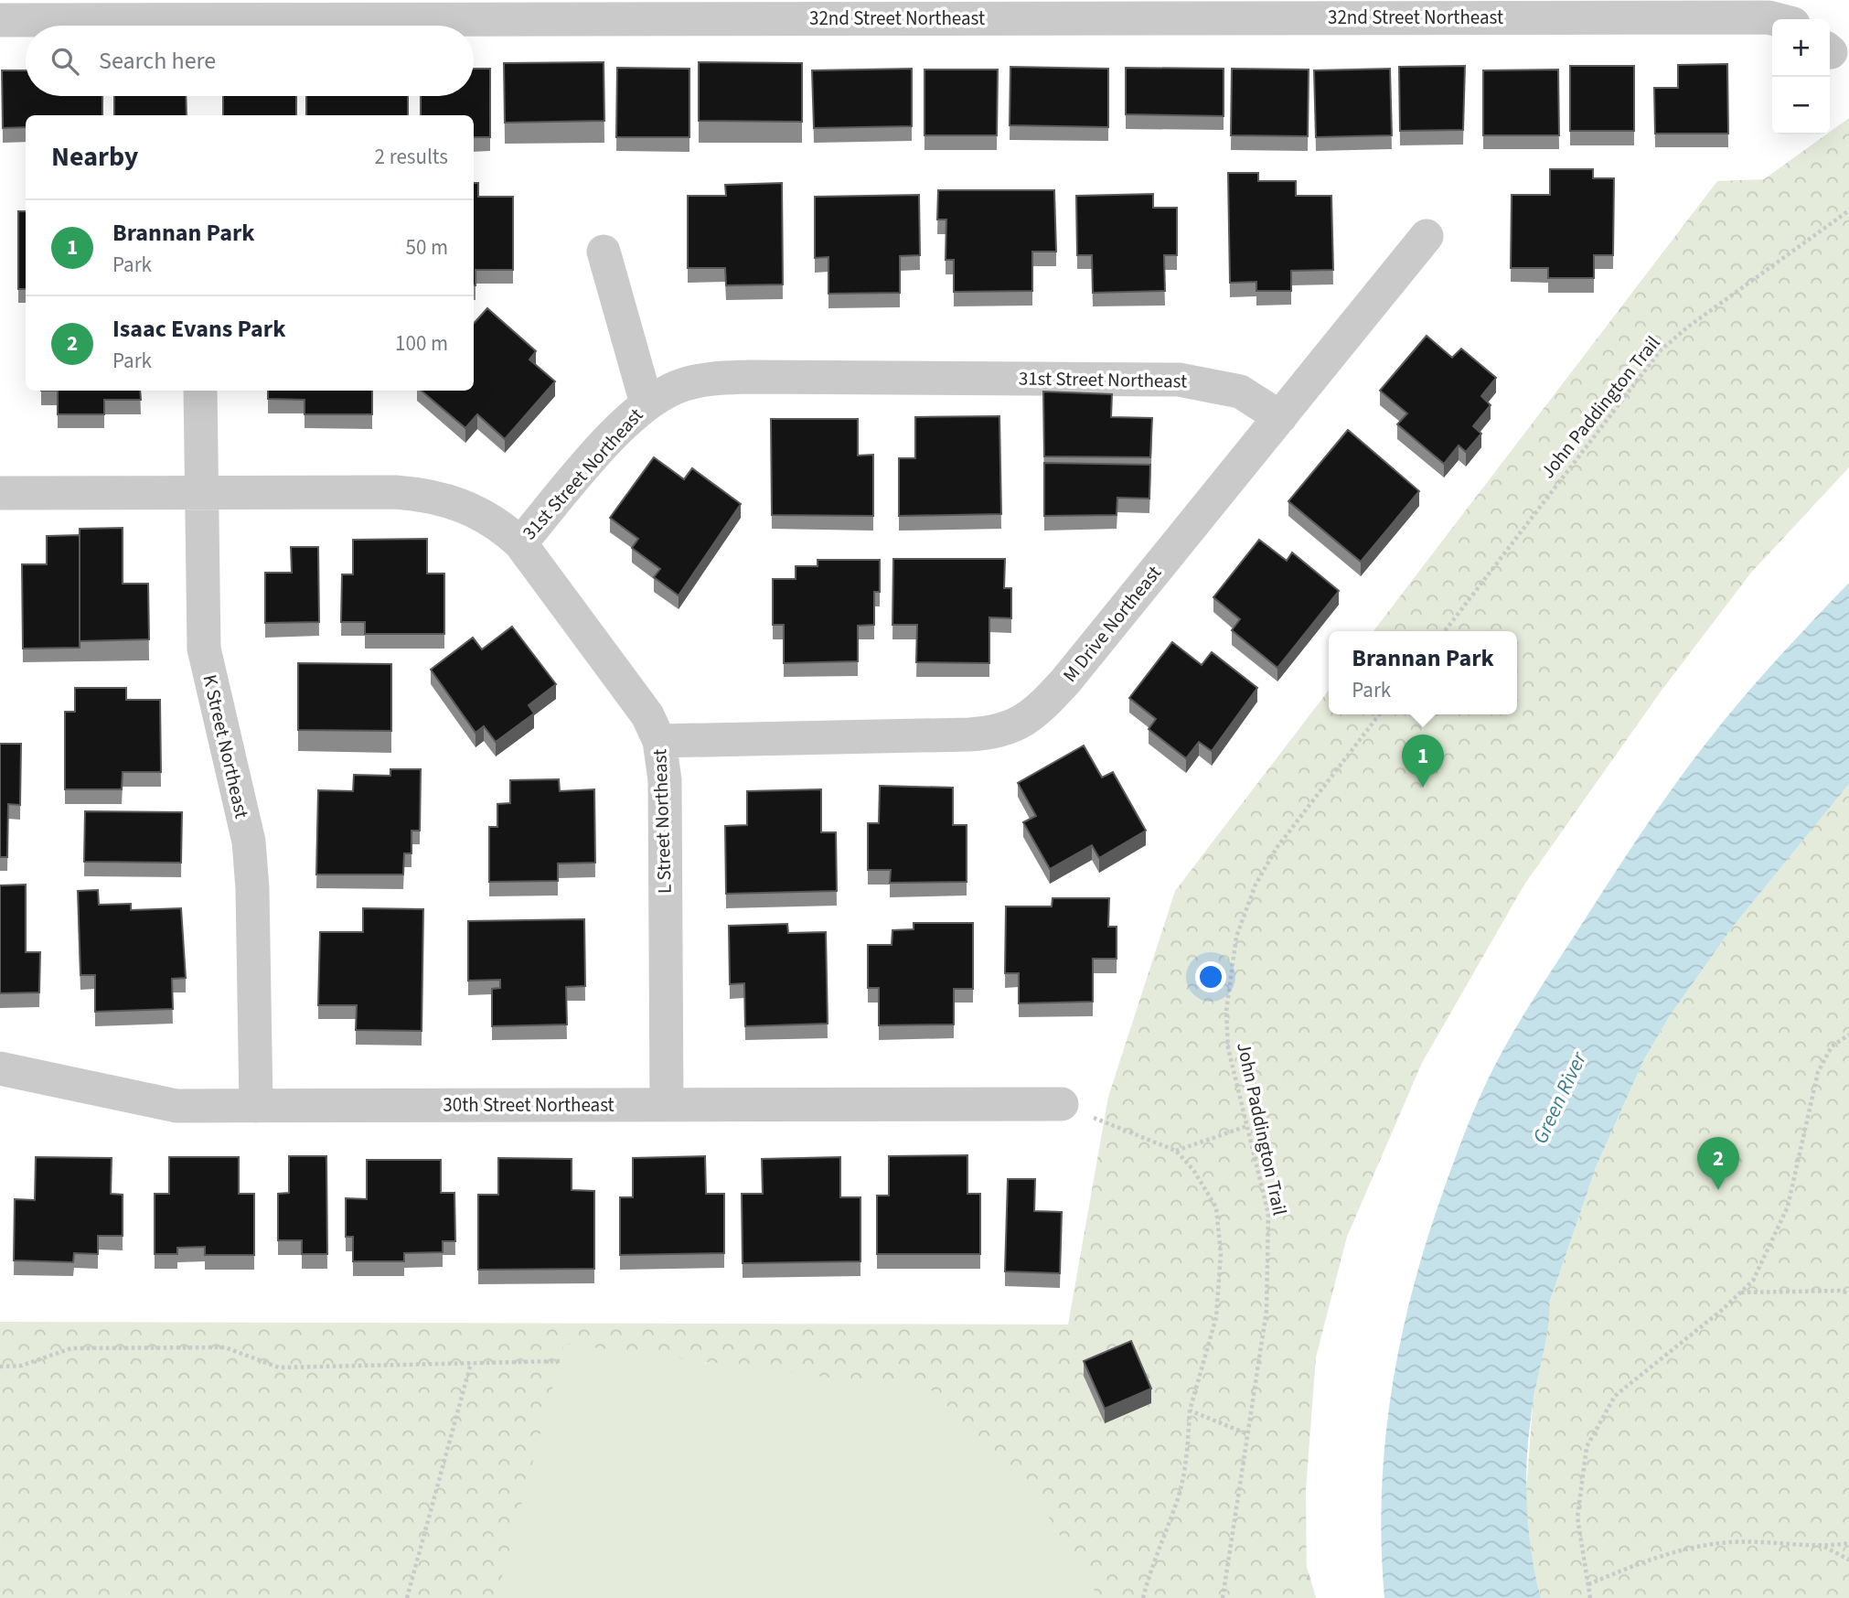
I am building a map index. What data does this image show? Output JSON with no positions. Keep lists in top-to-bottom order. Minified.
{"streets":{"street":["32nd Street Northeast","31st Street Northeast","M Drive Northeast","K Street Northeast","L Street Northeast","30th Street Northeast"],"path":["John Paddington Trail"]},"crossings":[["31st Street Northeast","M Drive Northeast"],["31st Street Northeast","K Street Northeast"],["31st Street Northeast","L Street Northeast"],["M Drive Northeast","L Street Northeast"],["K Street Northeast","30th Street Northeast"],["L Street Northeast","30th Street Northeast"]],"water":["Green River"],"page":{"map_buttons":["+","−"],"search":"Search here","heading":["Nearby","2 results"],"list":[{"mark":"1","name":"Brannan Park","note":"Park","value":"50 m"},{"mark":"2","name":"Isaac Evans Park","note":"Park","value":"100 m"}],"popup":["Brannan Park","Park"],"pins":["1","2"]}}
